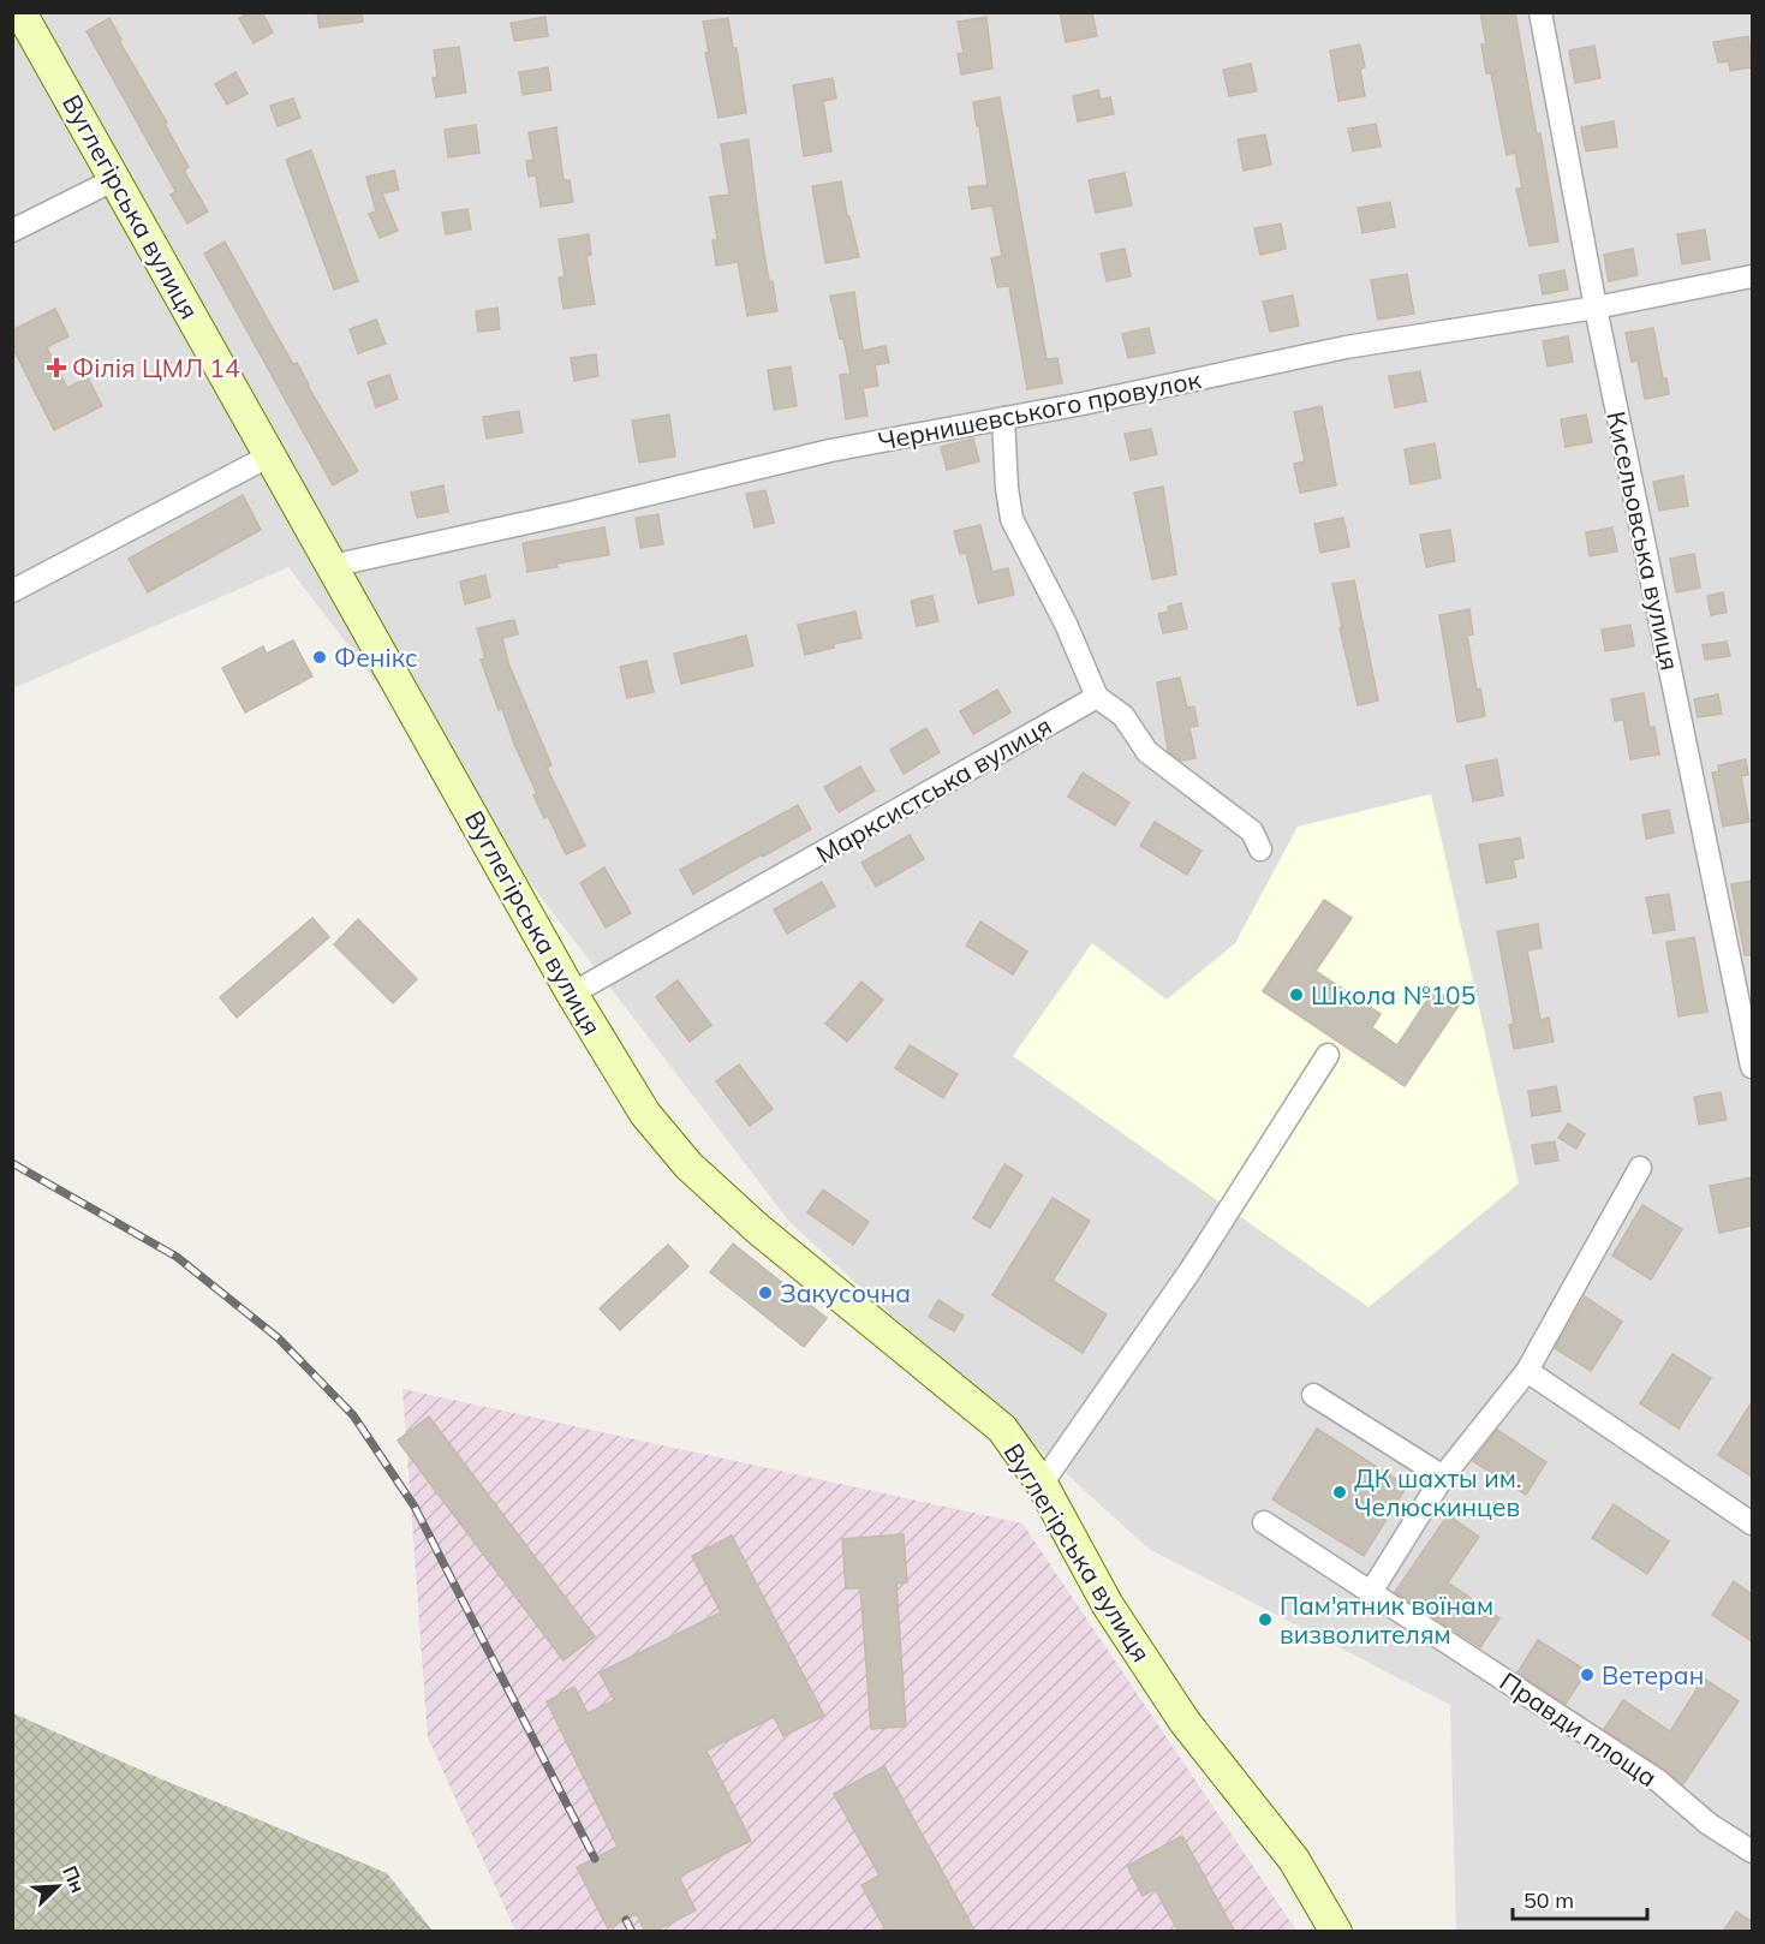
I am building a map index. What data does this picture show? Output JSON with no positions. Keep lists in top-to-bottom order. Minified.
{"streets":{"street":["Вуглегірська вулиця","Чернишевського провулок","Кисельовська вулиця","Марксистська вулиця","Правди площа"]},"crossings":[["Вуглегірська вулиця","Чернишевського провулок"],["Вуглегірська вулиця","Марксистська вулиця"],["Чернишевського провулок","Кисельовська вулиця"]],"places":{"health":["Філія ЦМЛ 14"],"other":["Фенікс","Школа №105","Закусочна","ДК шахты им. Челюскинцев","Пам'ятник воїнам визволителям","Ветеран"]},"scale_bar":"50 m","north":"top right"}
